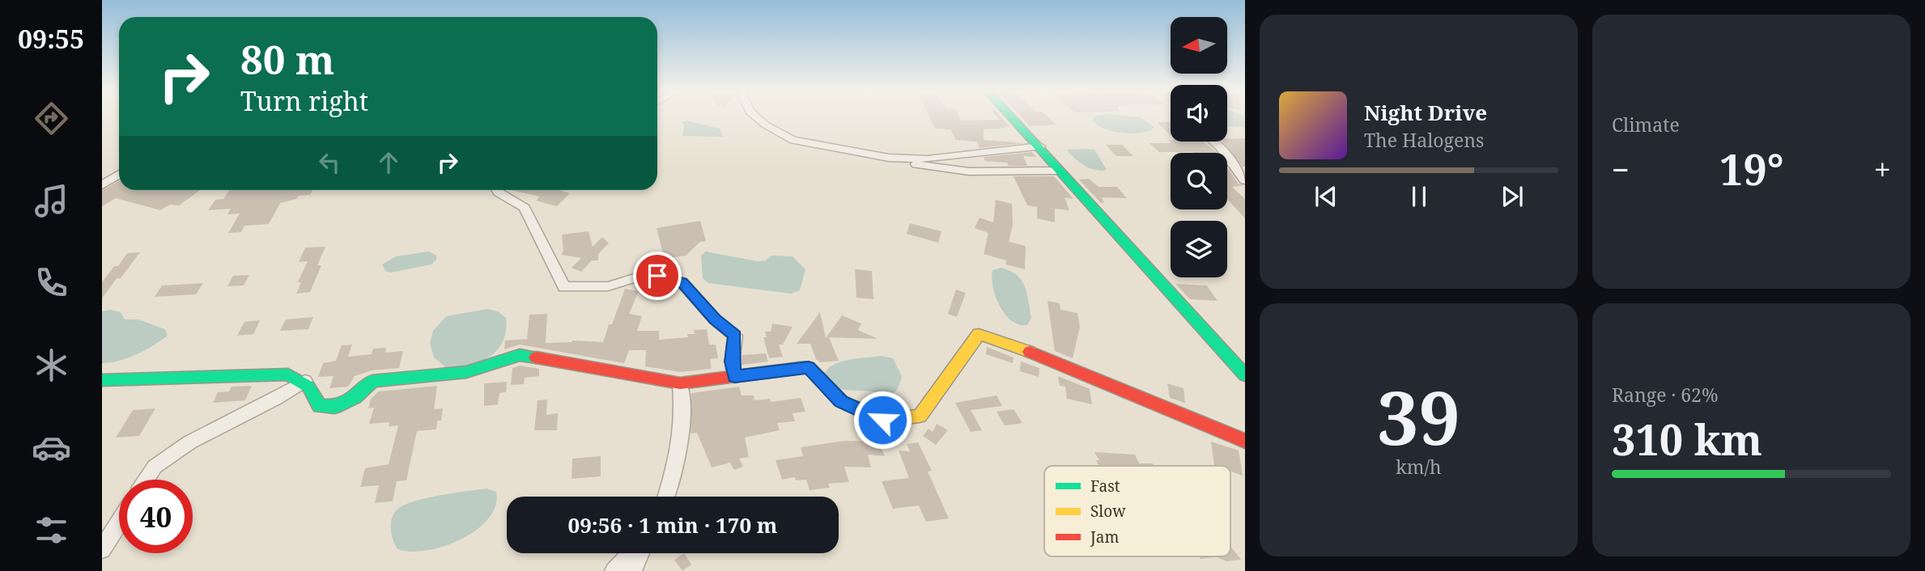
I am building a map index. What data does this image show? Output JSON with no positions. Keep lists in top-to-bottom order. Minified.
{"legend":["Fast","Slow","Jam"],"north":"left","page":{"tabs":"09:55","tile":["Climate",["39","km/h"],["Range · 62%","310 km"]],"turn":["80 m","Turn right"],"song":["Night Drive","The Halogens"],"heat":["−","19°","+"],"limit":"40","trip":"09:56 · 1 min · 170 m"}}
